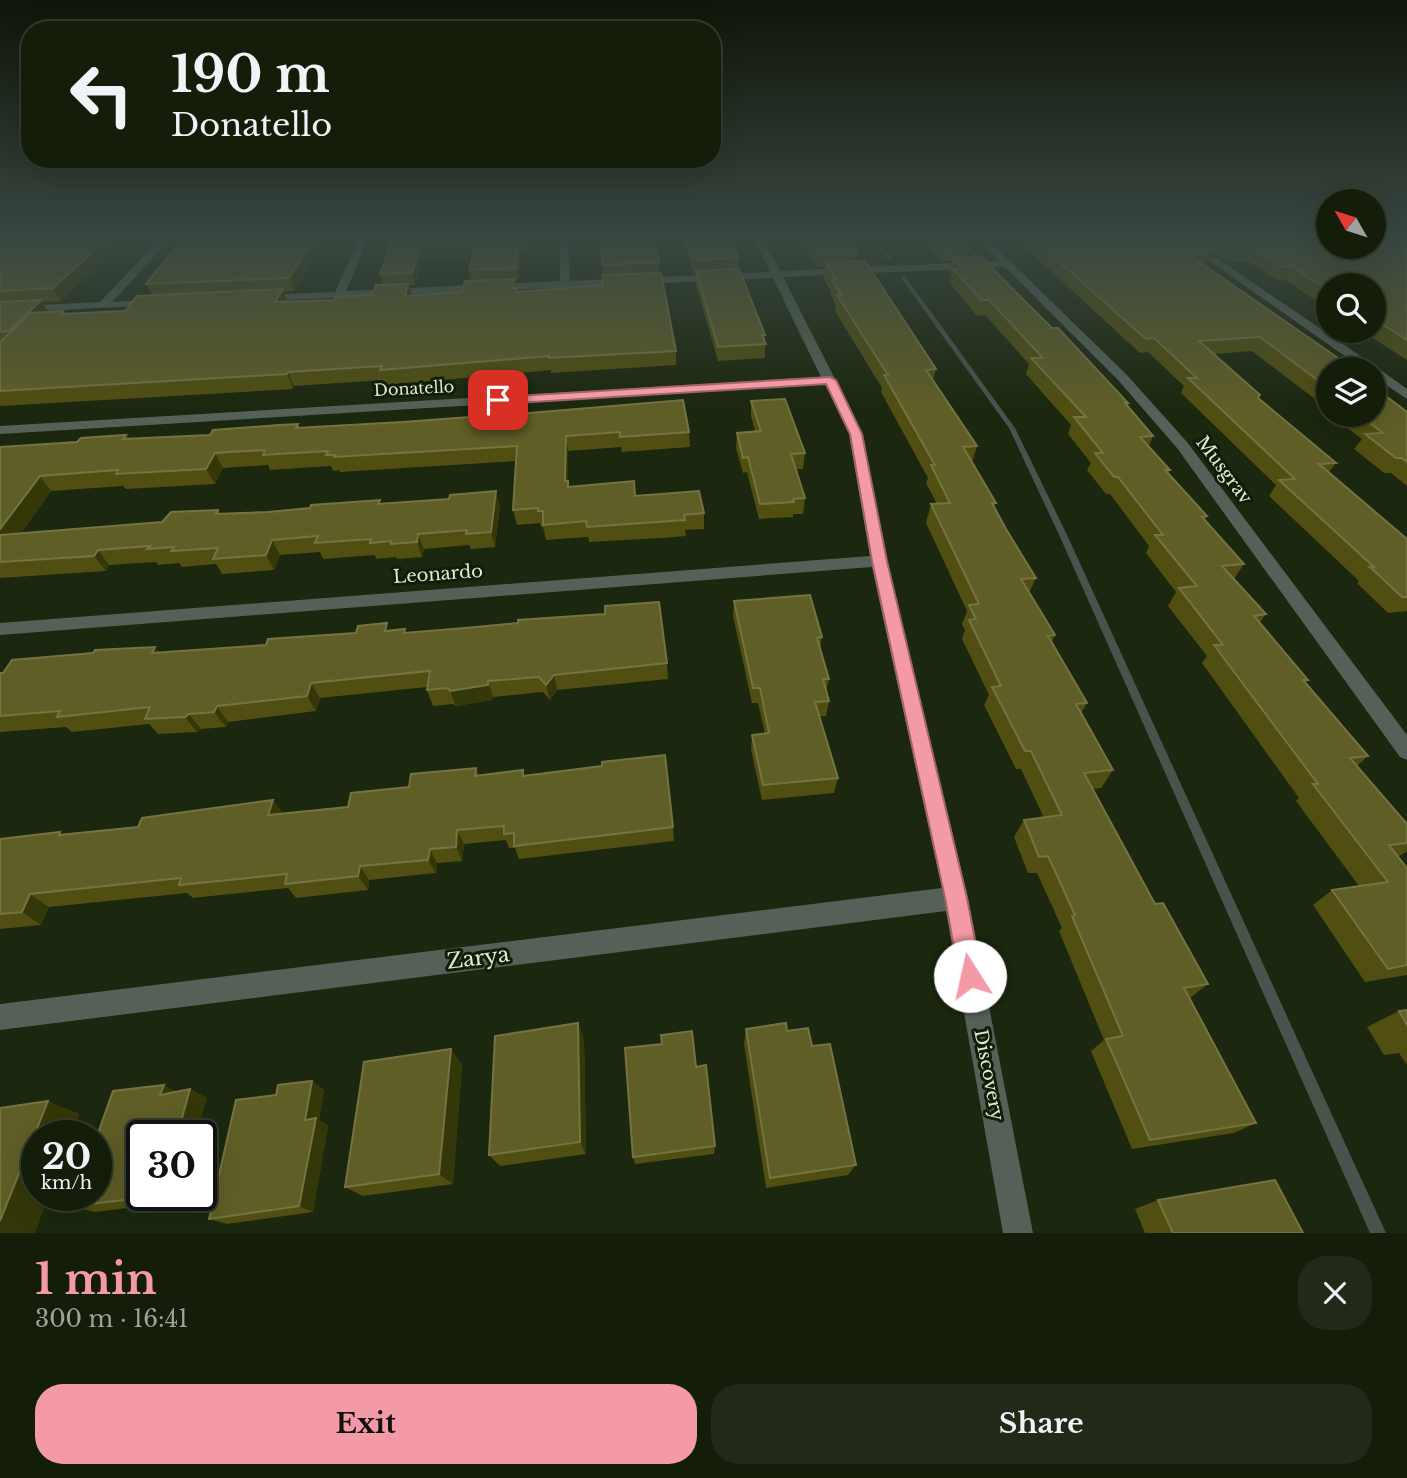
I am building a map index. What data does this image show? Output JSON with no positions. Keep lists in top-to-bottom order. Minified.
{"streets":{"street":["Donatello","Musgrav","Leonardo","Zarya","Discovery"]},"crossings":[["Donatello","Discovery"],["Leonardo","Discovery"],["Zarya","Discovery"]],"north":"top left","page":{"turn":["190 m","Donatello"],"speed":"20 km/h","limit":"30","heading":["1 min","300 m · 16:41"],"buttons":["Exit","Share"]}}
